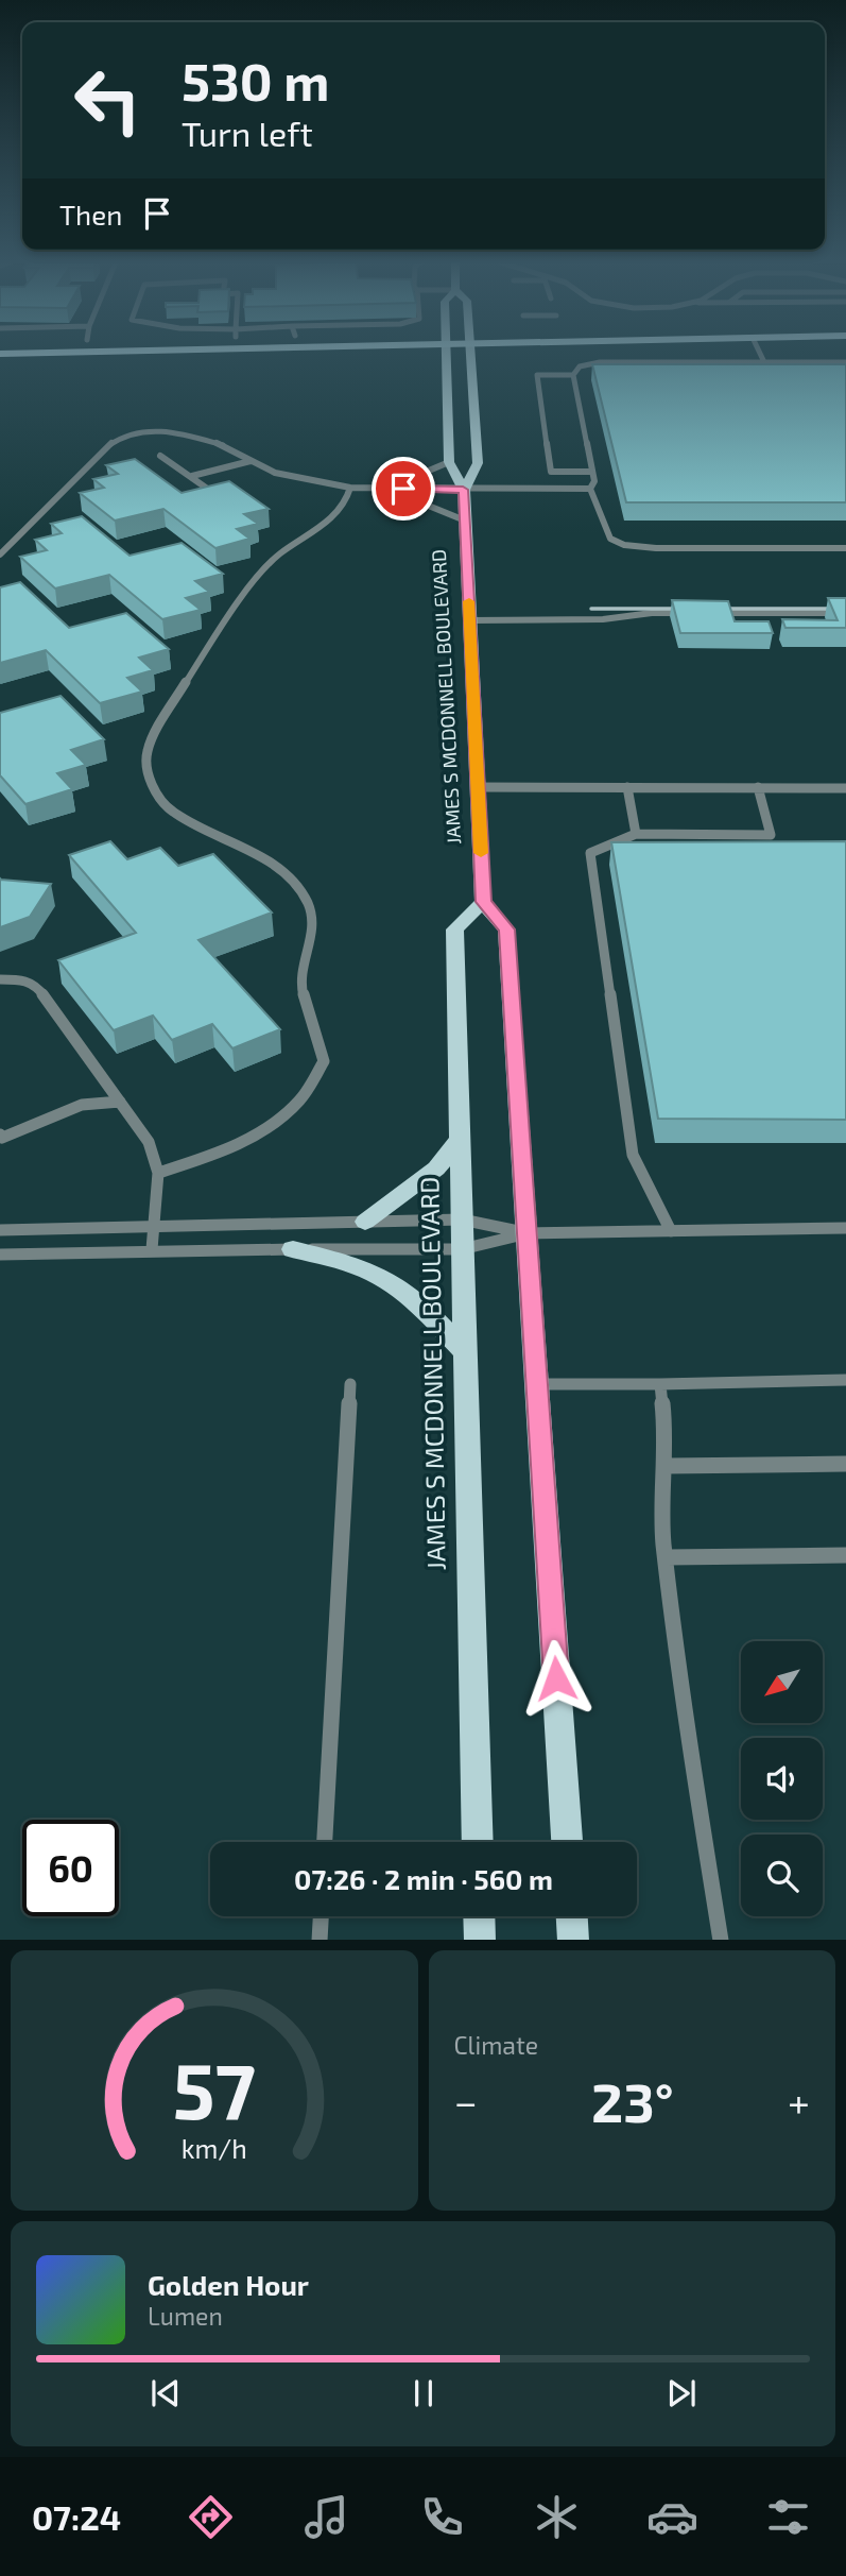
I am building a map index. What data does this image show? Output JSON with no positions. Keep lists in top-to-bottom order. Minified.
{"streets":{"main road":["JAMES S MCDONNELL BOULEVARD"]},"north":"bottom left","page":{"turn":["530 m","Turn left"],"then":"Then","limit":"60","trip":"07:26 · 2 min · 560 m","tile":"Climate","heat":["−","23°","+"],"song":["Golden Hour","Lumen"],"tabs":"07:24","gauge":["57","km/h"]}}
